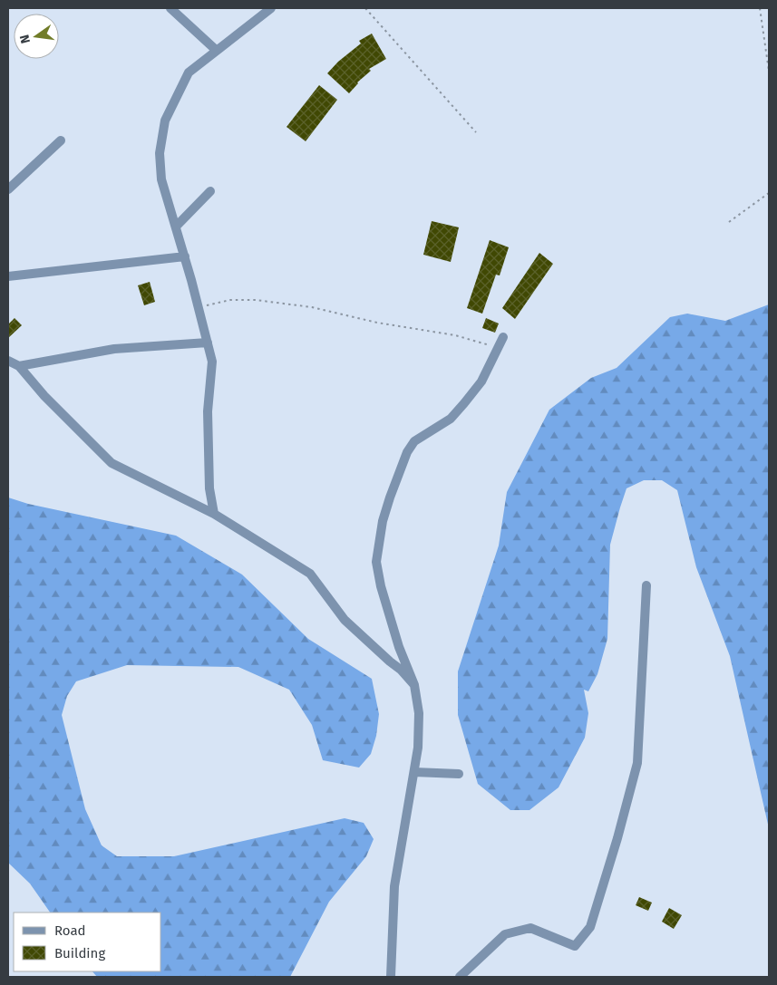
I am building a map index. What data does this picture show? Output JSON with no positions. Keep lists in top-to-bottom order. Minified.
{"legend":["Road","Building"],"north":"left"}
